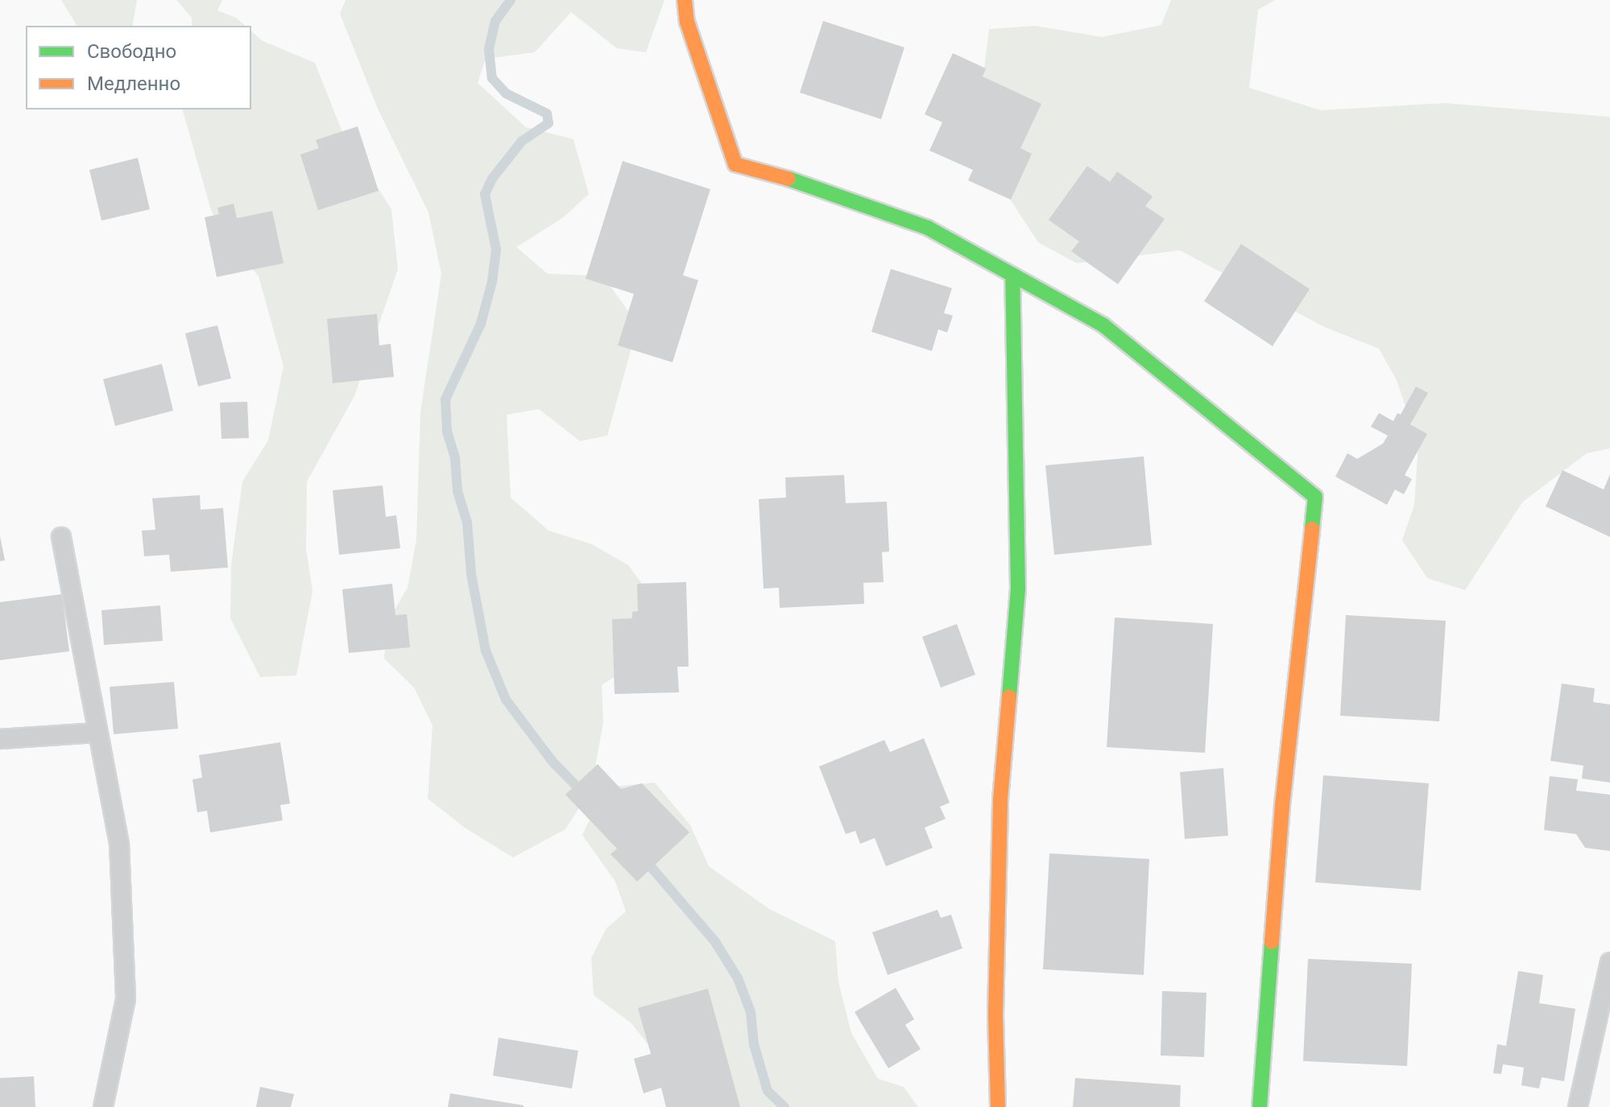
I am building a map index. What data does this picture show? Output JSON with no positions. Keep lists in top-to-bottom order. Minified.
{"legend":["Свободно","Медленно"]}
